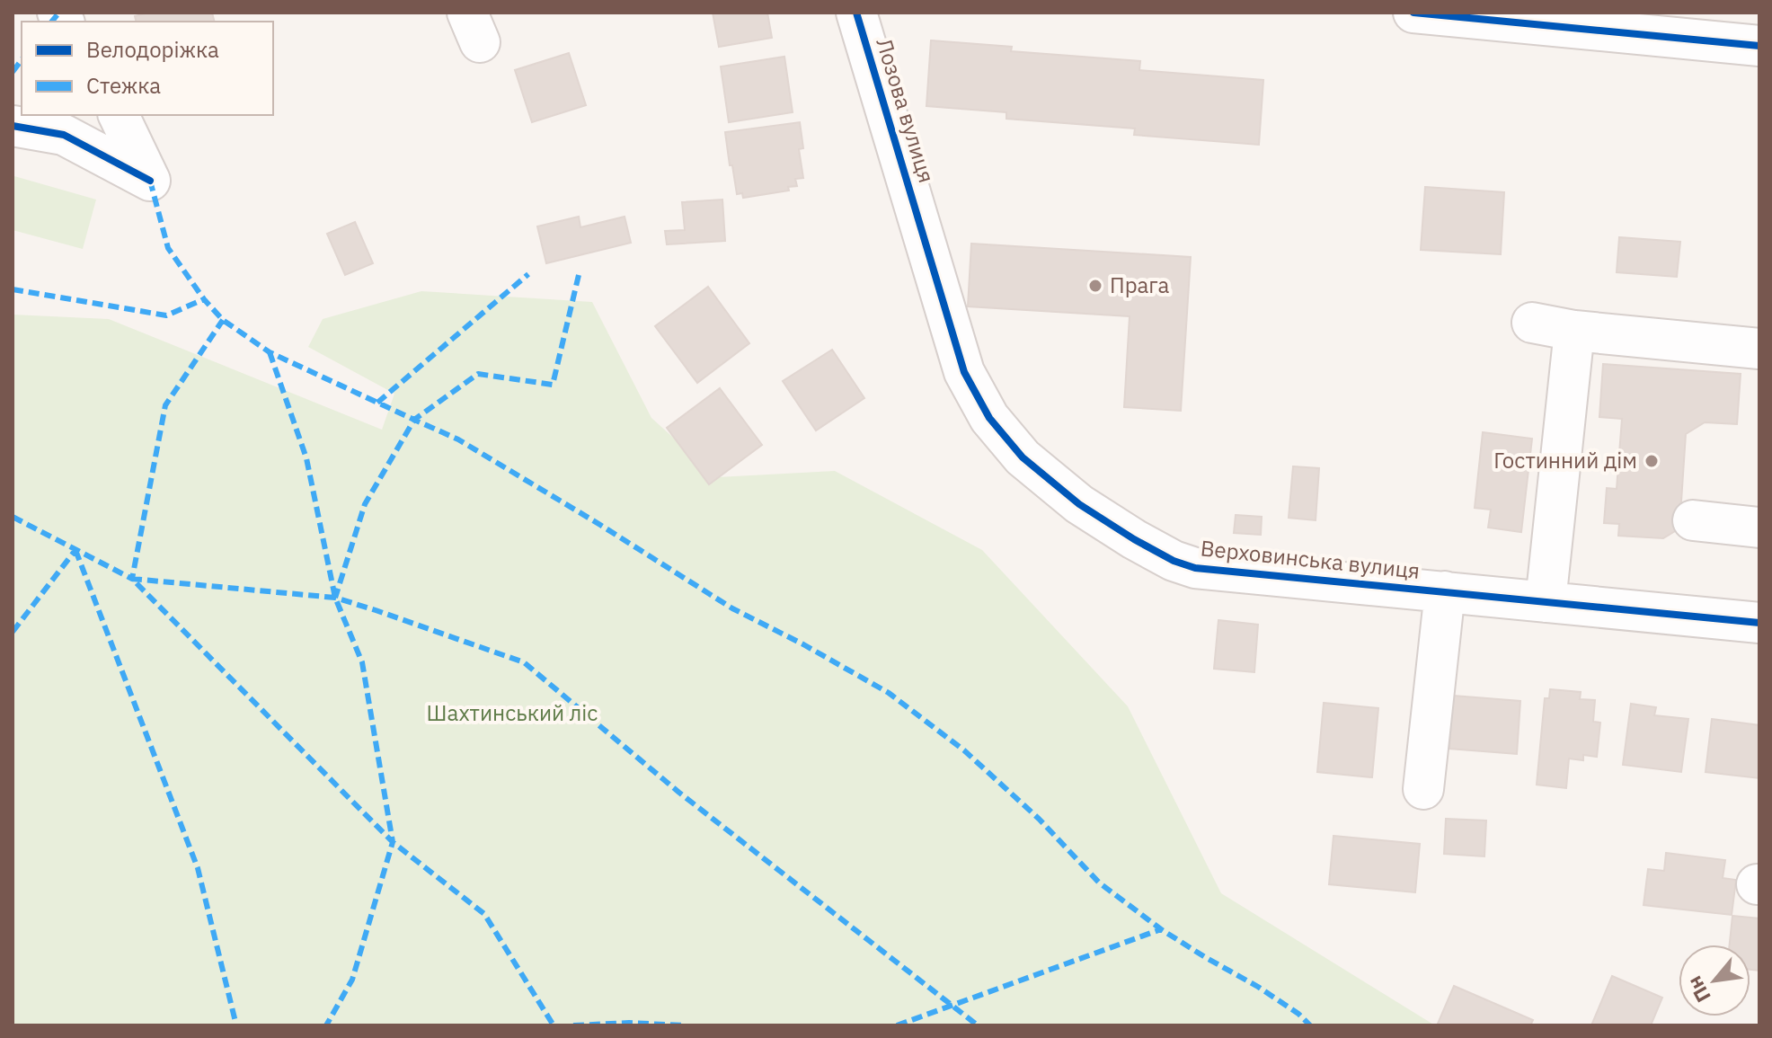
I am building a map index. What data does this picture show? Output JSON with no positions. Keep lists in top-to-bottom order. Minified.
{"streets":{"street":["Лозова вулиця","Верховинська вулиця"]},"crossings":[["Лозова вулиця","Верховинська вулиця"]],"parks":["Шахтинський ліс"],"places":["Прага","Гостинний дім"],"legend":["Велодоріжка","Стежка"],"north":"bottom left"}
